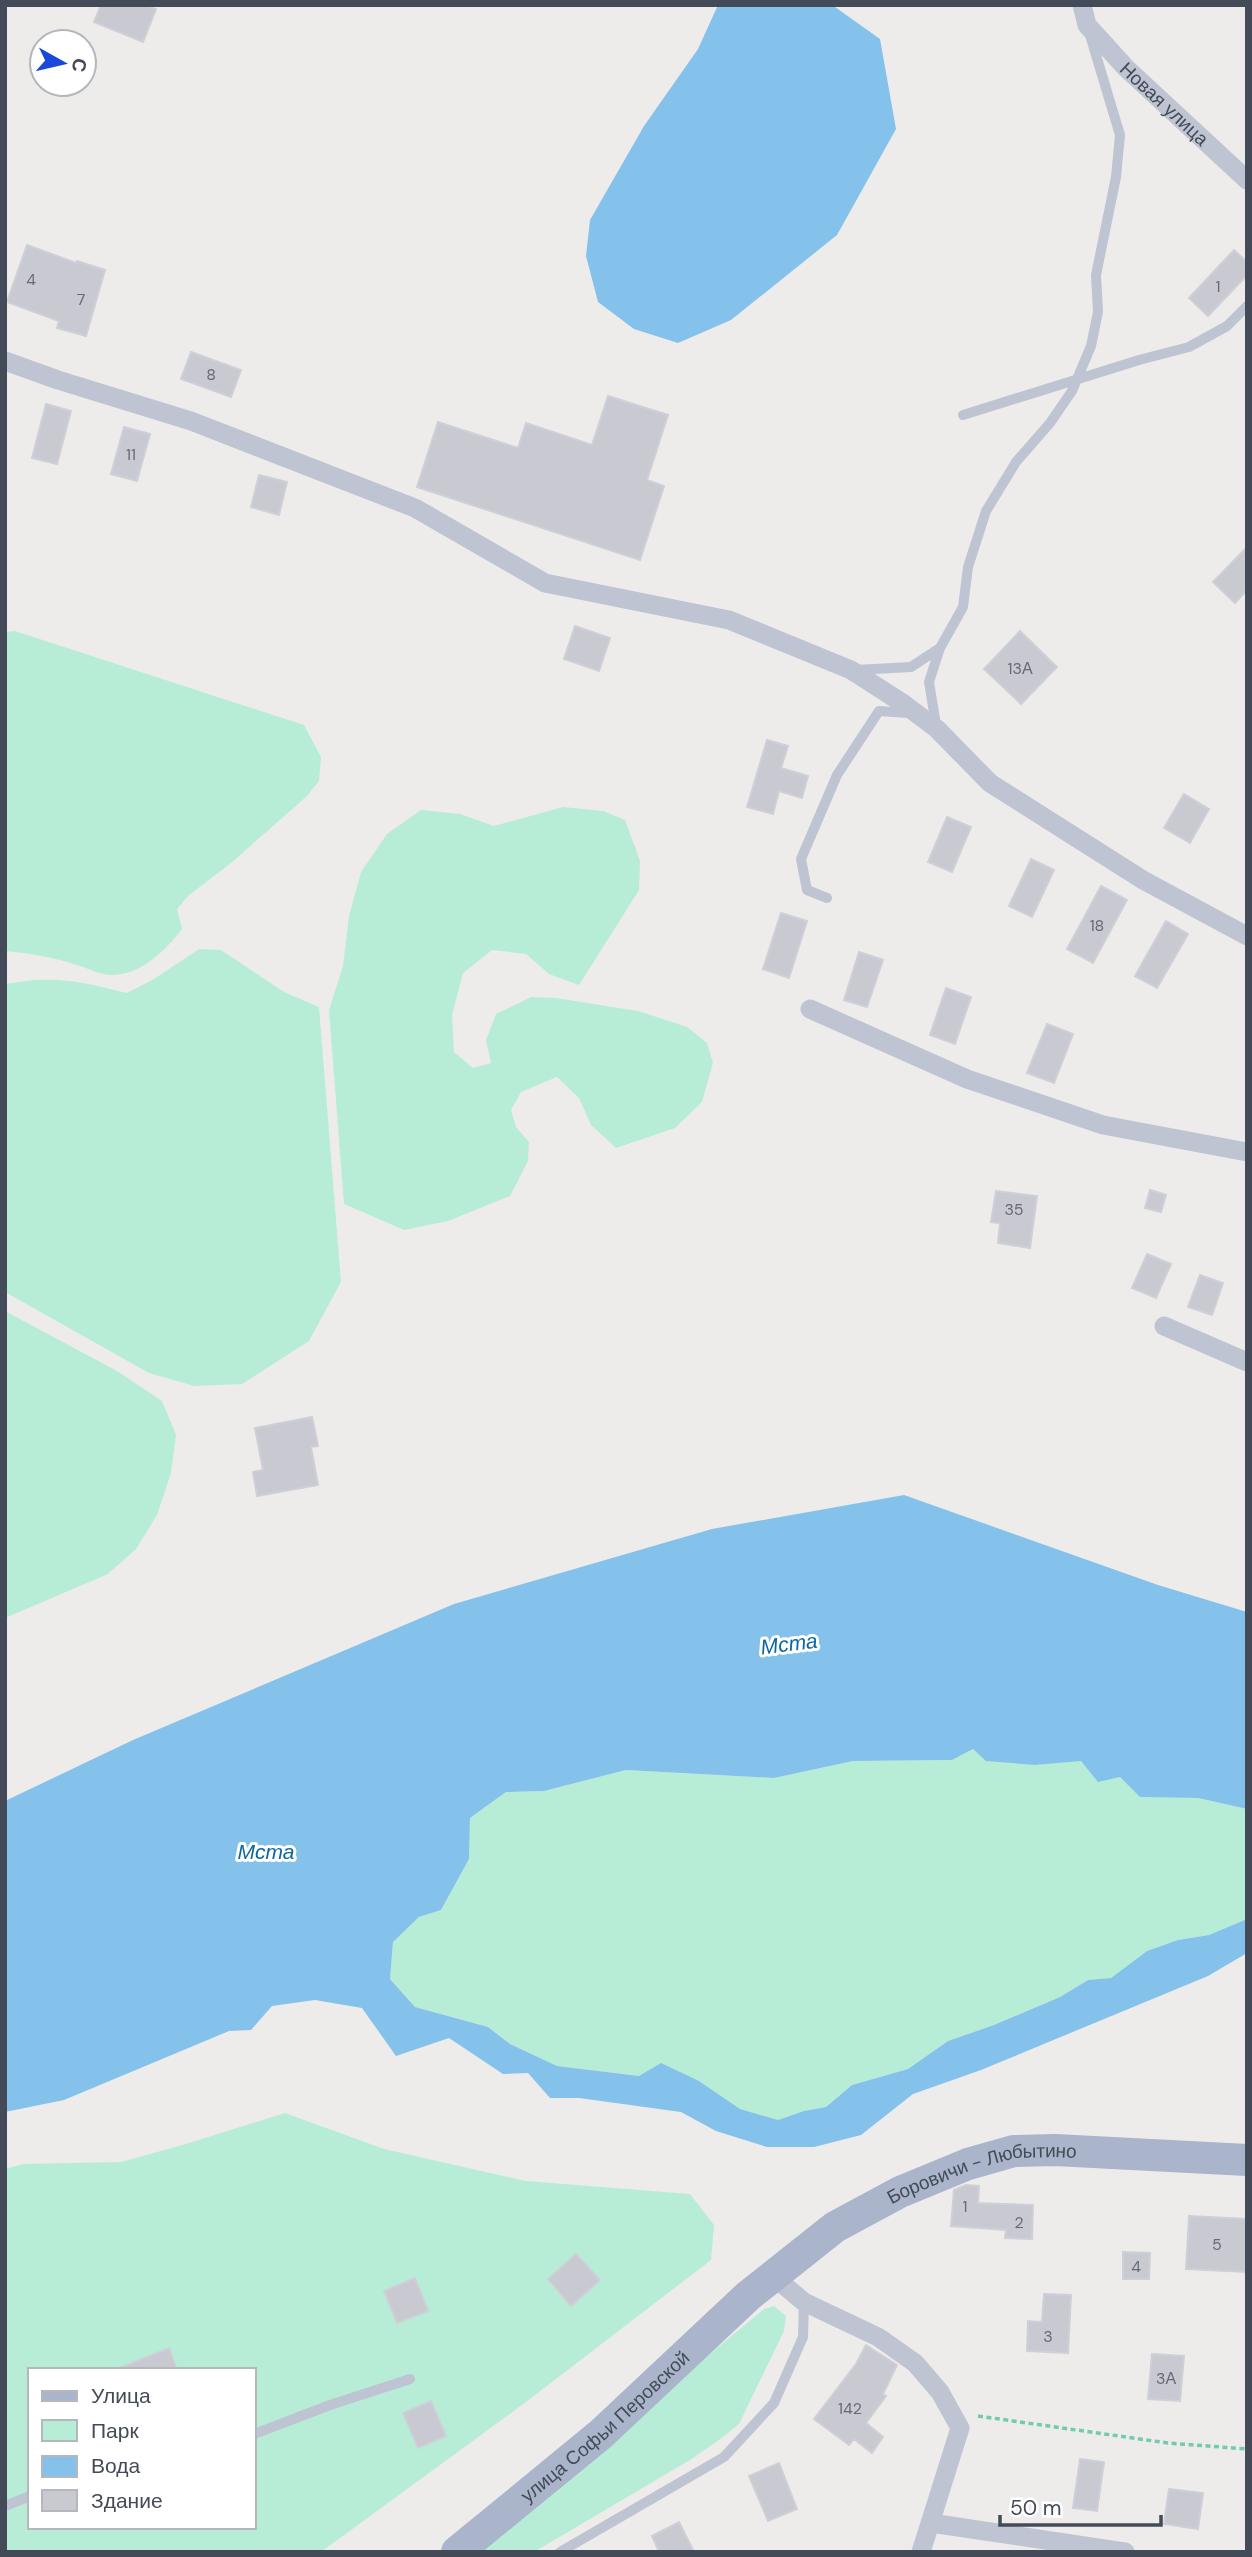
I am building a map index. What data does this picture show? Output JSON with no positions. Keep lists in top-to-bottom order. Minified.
{"streets":{"main road":["Боровичи - Любытино","улица Софьи Перовской"],"street":["Новая улица"]},"crossings":[["Боровичи - Любытино","улица Софьи Перовской"]],"water":["Мста"],"house_numbers":["4","1","7","8","11","13А","18","35","1","2","5","4","3","3А","142"],"legend":["Улица","Парк","Вода","Здание"],"scale_bar":"50 m","north":"right"}
